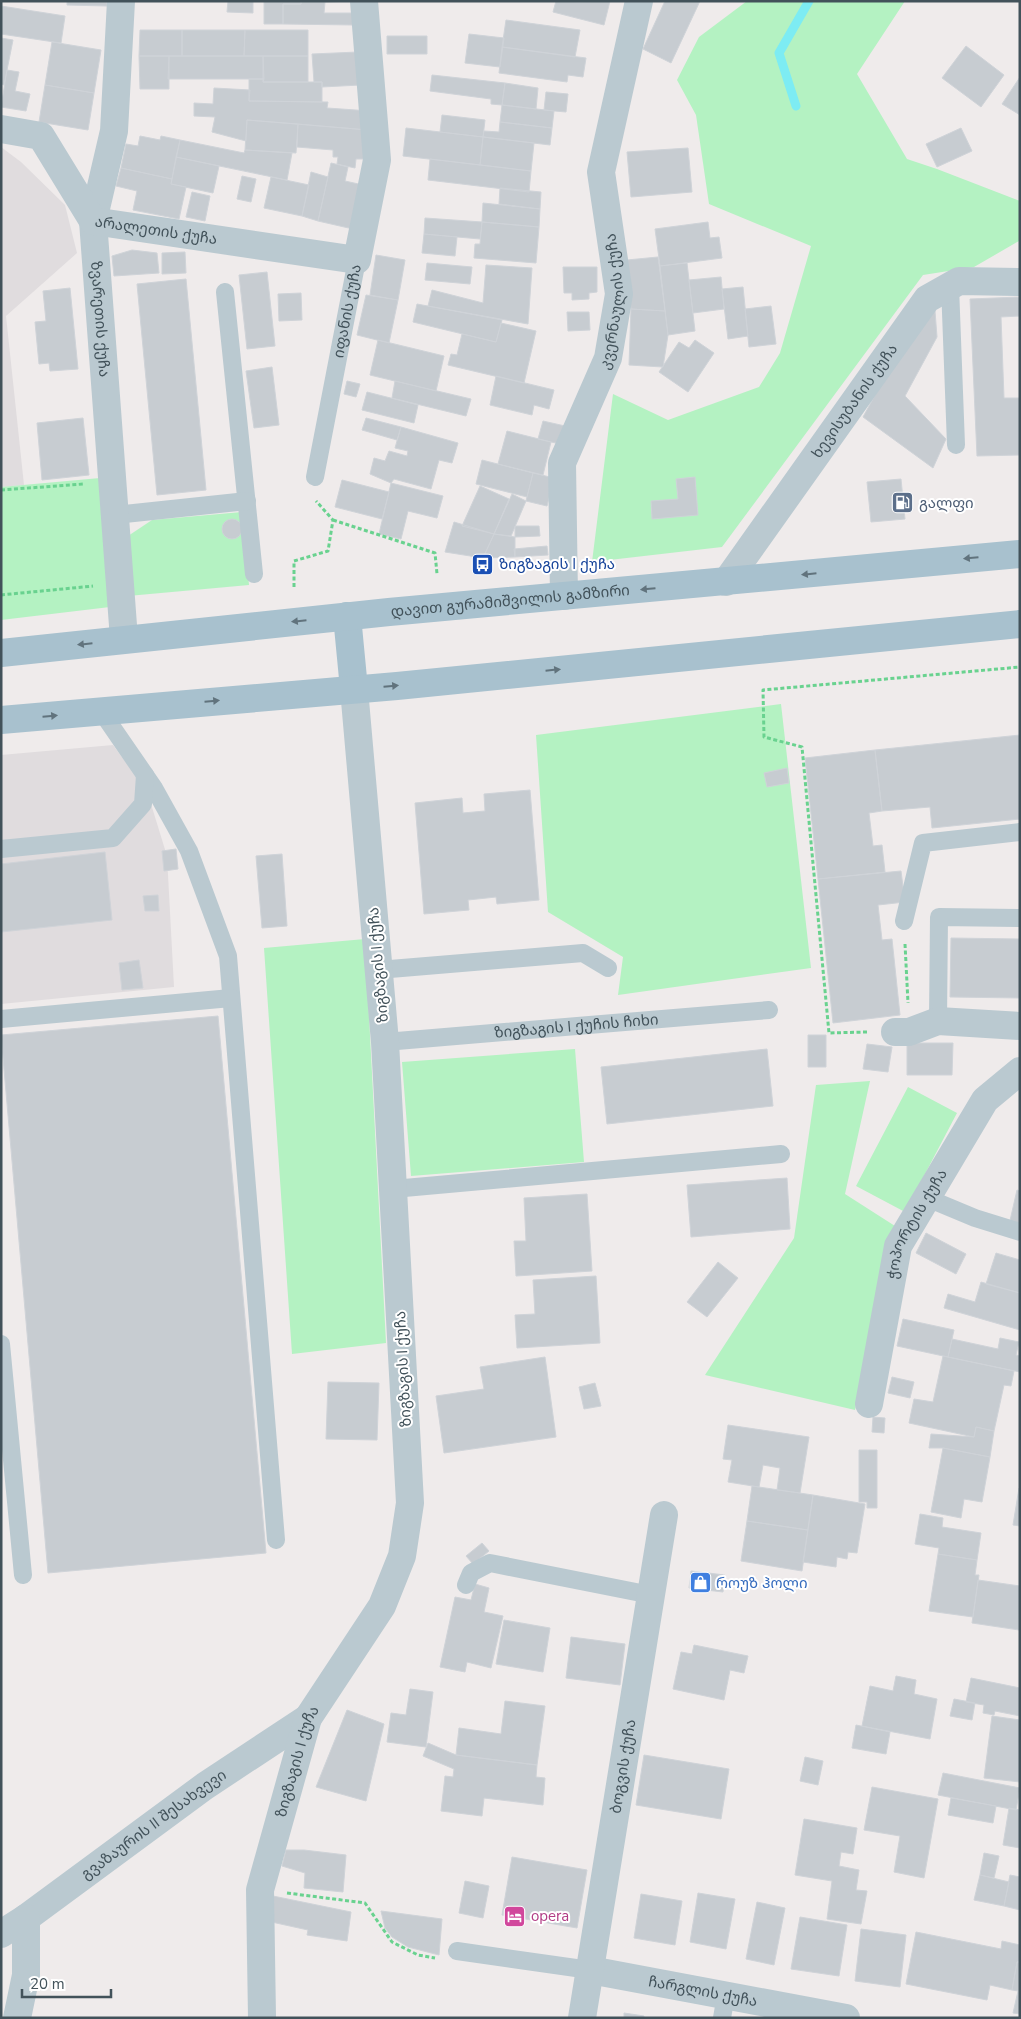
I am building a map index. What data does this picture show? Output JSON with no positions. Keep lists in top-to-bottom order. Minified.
{"streets":{"main road":["დავით გურამიშვილის გამზირი"],"street":["არალეთის ქუჩა","კვერნაულის ქუჩა","იფანის ქუჩა","ზვარეთის ქუჩა","ხევისუბანის ქუჩა","ზიგზაგის I ქუჩა","ჭოპორტის ქუჩა","ბოგვის ქუჩა","გვაზაურის II შესახვევი","ჩარგლის ქუჩა"],"lane":["ზიგზაგის I ქუჩის ჩიხი"]},"crossings":[["არალეთის ქუჩა","იფანის ქუჩა"],["არალეთის ქუჩა","ზვარეთის ქუჩა"],["კვერნაულის ქუჩა","დავით გურამიშვილის გამზირი"],["ზვარეთის ქუჩა","დავით გურამიშვილის გამზირი"],["ხევისუბანის ქუჩა","დავით გურამიშვილის გამზირი"],["ზიგზაგის I ქუჩა","ზიგზაგის I ქუჩის ჩიხი"],["ზიგზაგის I ქუჩა","გვაზაურის II შესახვევი"],["ბოგვის ქუჩა","ჩარგლის ქუჩა"]],"places":{"fuel station":["გალფი"],"bus stop":["ზიგზაგის I ქუჩა"],"shop":["როუზ ჰოლი"],"hotel":["opera"]},"scale_bar":"20 m"}
